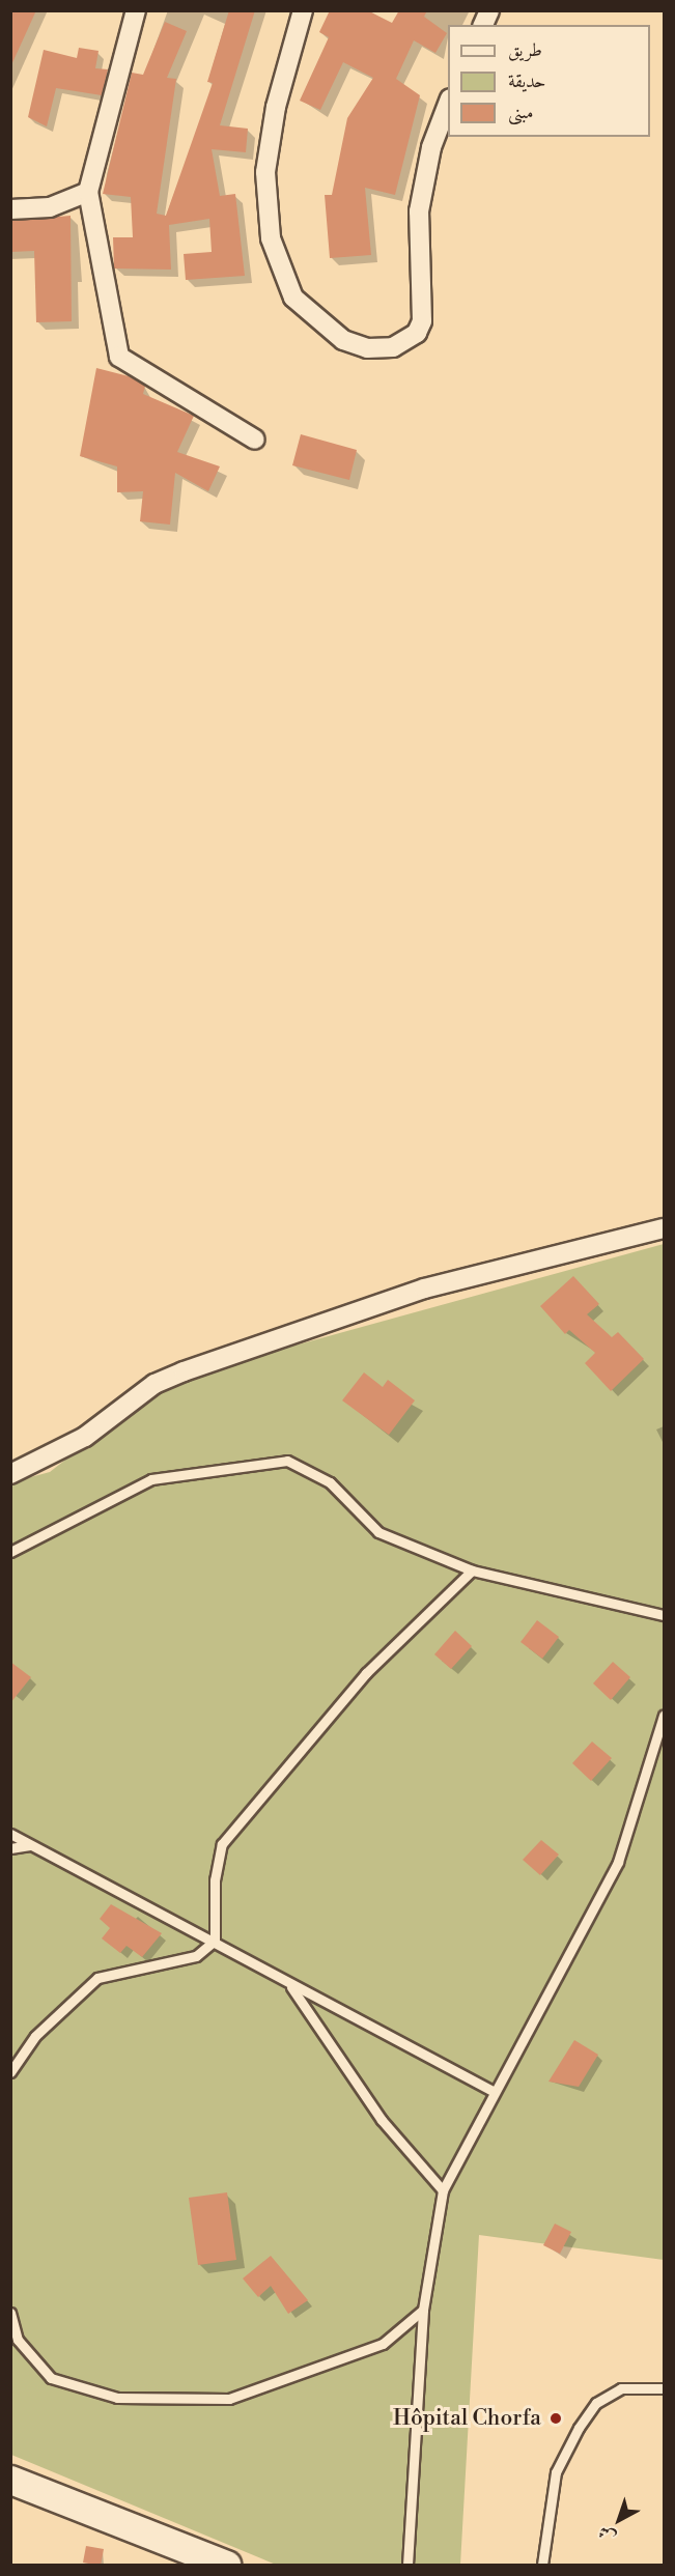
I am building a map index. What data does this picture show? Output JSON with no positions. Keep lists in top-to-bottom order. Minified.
{"places":["Hôpital Chorfa"],"legend":["طريق","حديقة","مبنى"],"north":"bottom left"}
